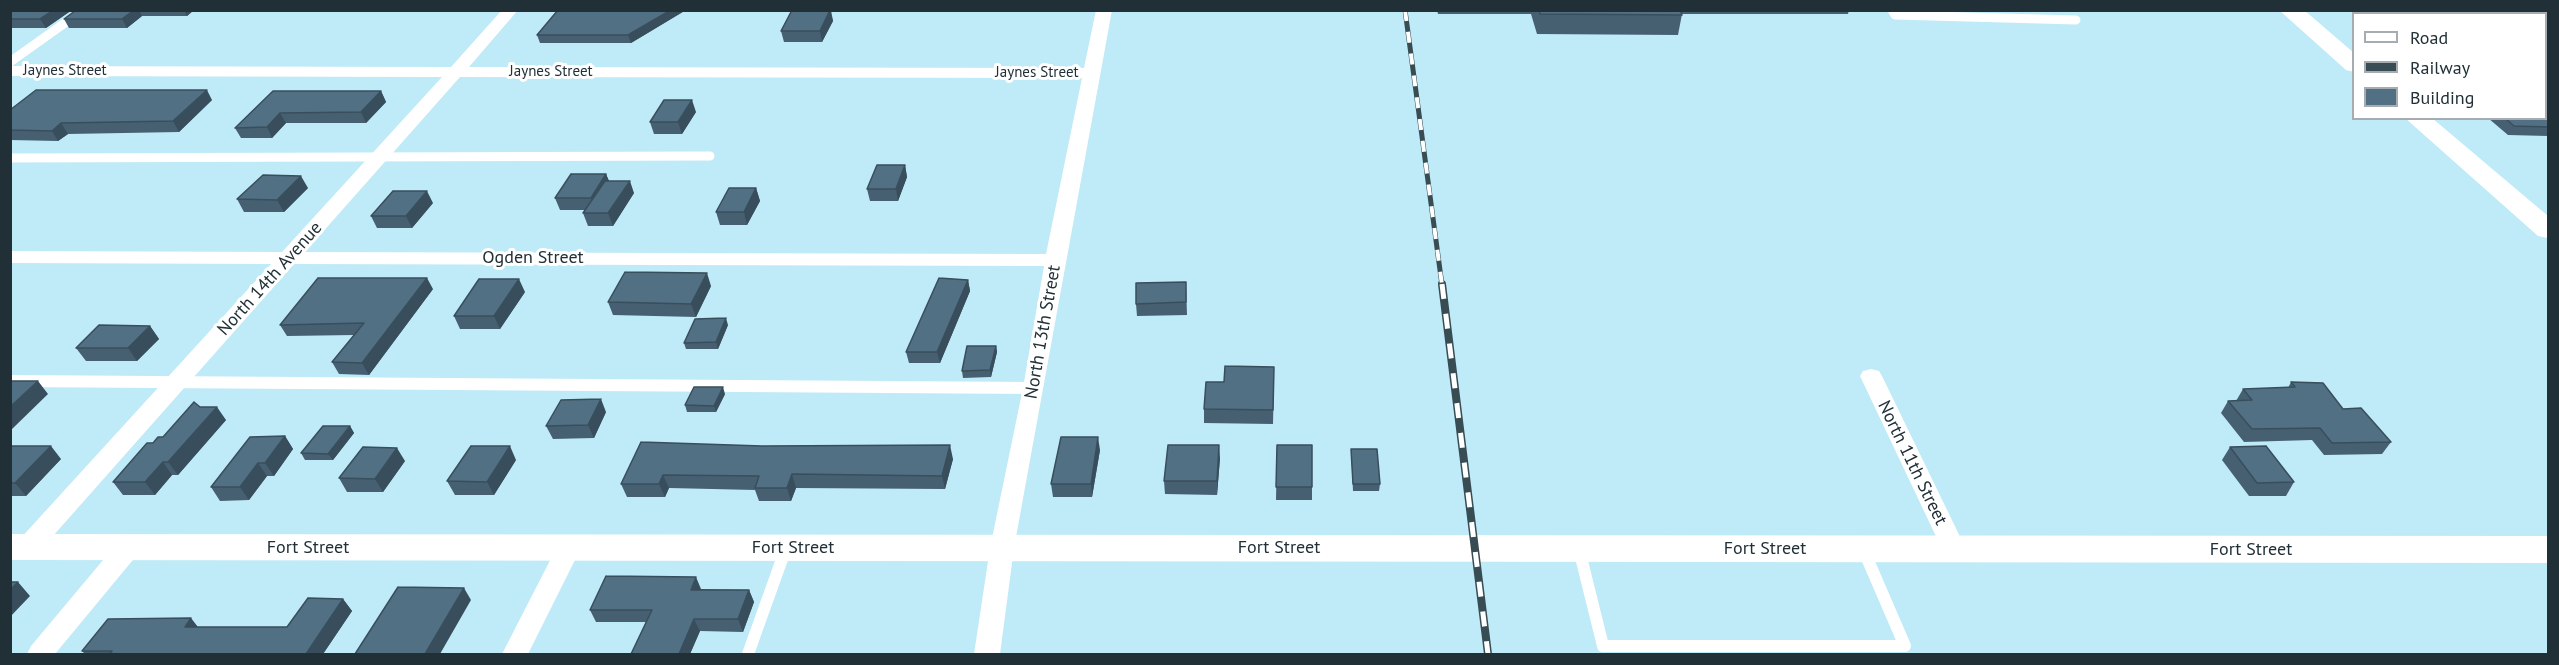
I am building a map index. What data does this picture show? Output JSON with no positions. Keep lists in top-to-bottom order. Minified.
{"streets":{"street":["Jaynes Street","Ogden Street","North 14th Avenue","North 13th Street","North 11th Street","Fort Street"]},"crossings":[["Jaynes Street","North 14th Avenue"],["Jaynes Street","North 13th Street"],["Ogden Street","North 14th Avenue"],["Ogden Street","North 13th Street"],["North 14th Avenue","Fort Street"],["North 13th Street","Fort Street"],["North 11th Street","Fort Street"]],"legend":["Road","Railway","Building"]}
